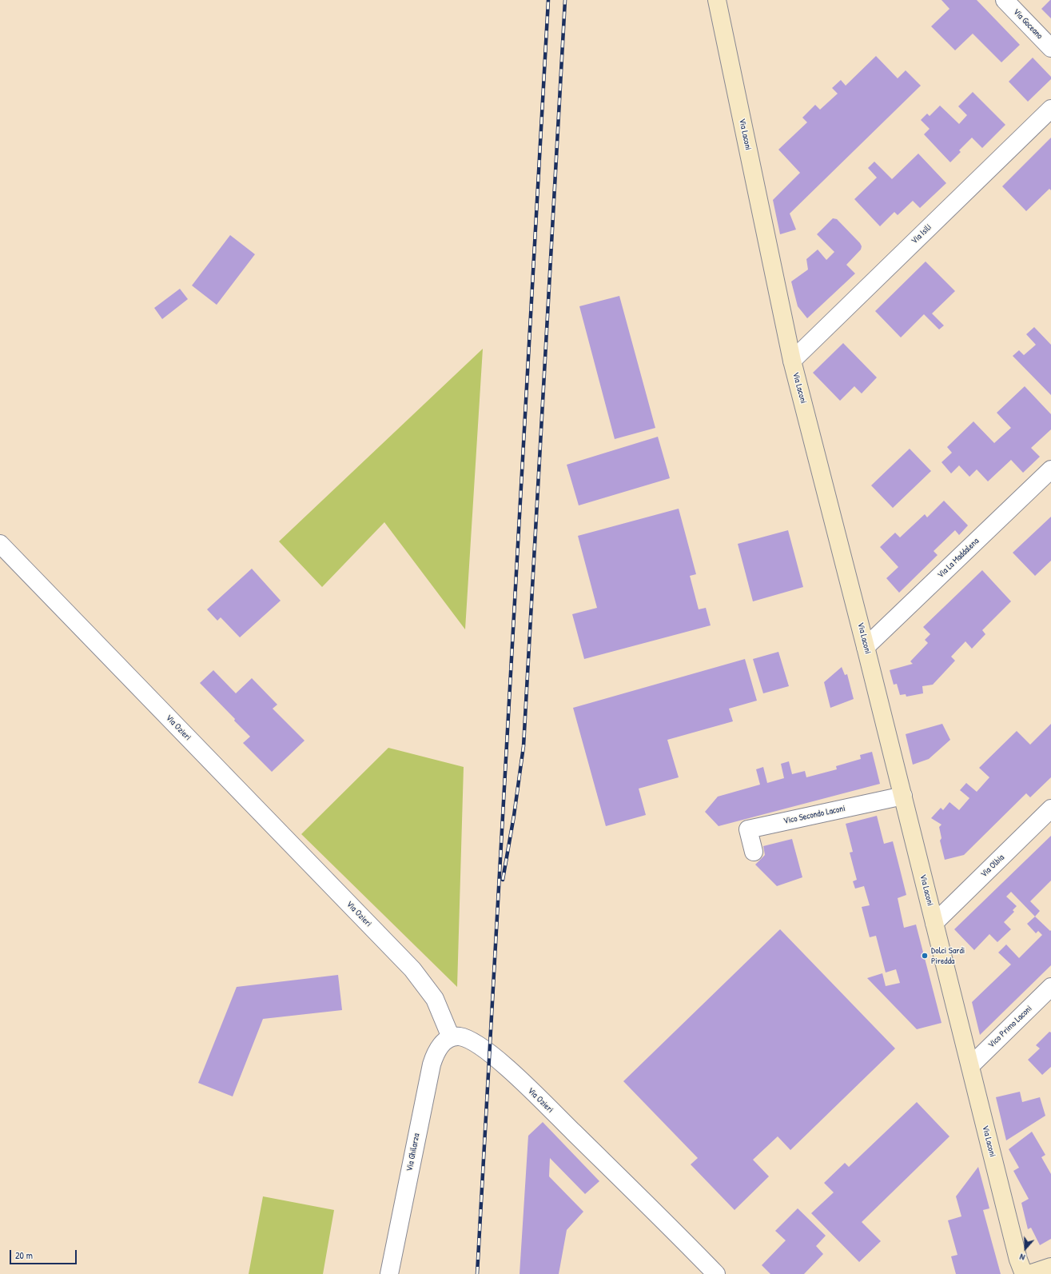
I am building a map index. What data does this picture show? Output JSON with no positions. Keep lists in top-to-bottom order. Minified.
{"streets":{"street":["Via Goceano","Via Laconi","Via Isili","Via La Maddalena","Via Ozieri","Vico Secondo Laconi","Via Olbia","Vico Primo Laconi","Via Ghilarza"]},"crossings":[["Via Laconi","Via Isili"],["Via Laconi","Via La Maddalena"],["Via Laconi","Vico Secondo Laconi"],["Via Laconi","Via Olbia"],["Via Laconi","Vico Primo Laconi"],["Via Ozieri","Via Ghilarza"]],"places":["Dolci Sardi Piredda"],"scale_bar":"20 m","north":"bottom"}
